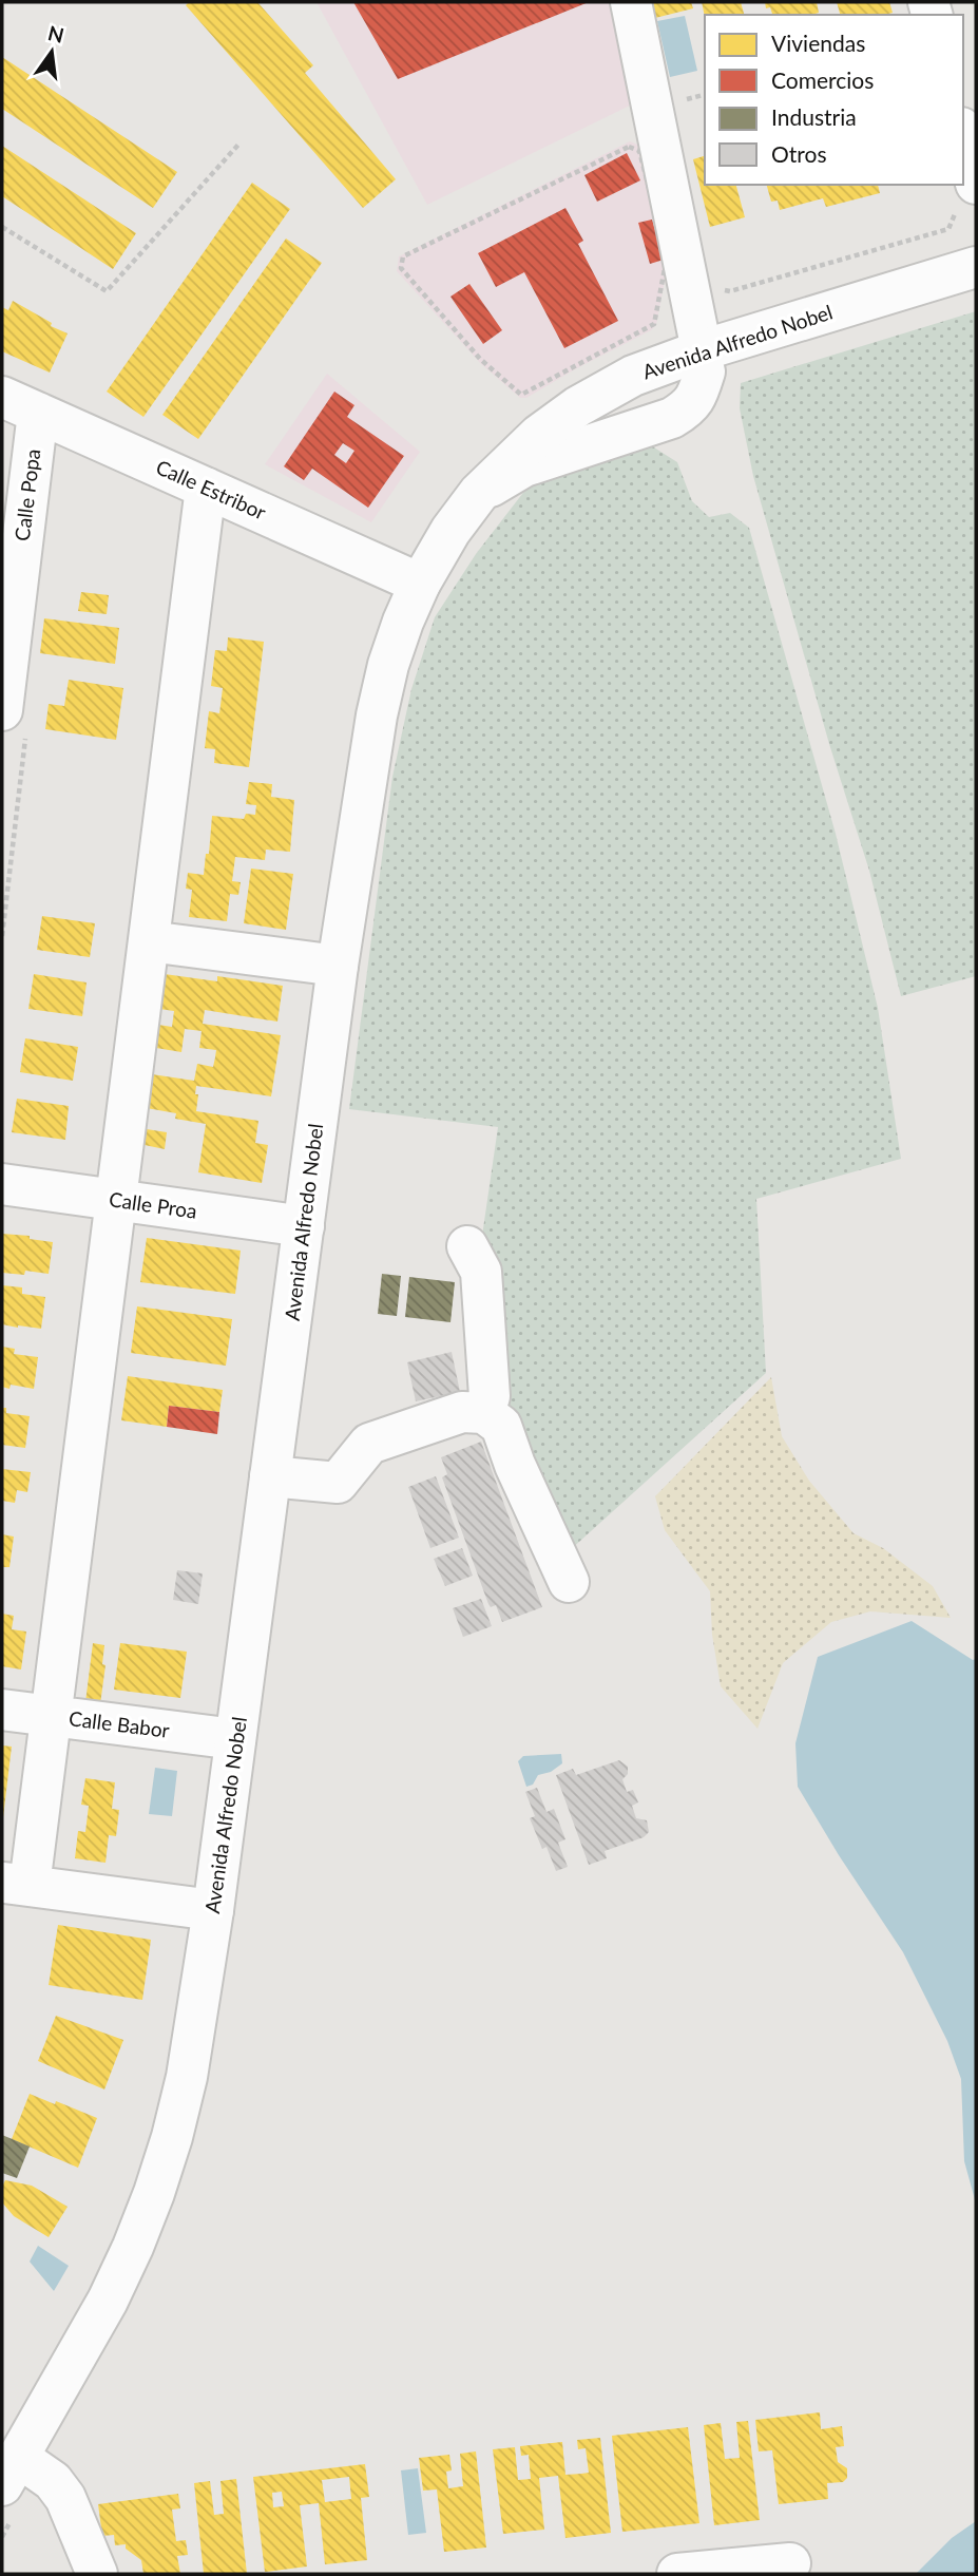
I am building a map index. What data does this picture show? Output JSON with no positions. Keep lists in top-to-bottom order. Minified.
{"streets":{"main road":["Avenida Alfredo Nobel","Calle Estribor","Calle Popa","Calle Proa","Calle Babor"]},"crossings":[["Avenida Alfredo Nobel","Calle Estribor"],["Avenida Alfredo Nobel","Calle Proa"],["Avenida Alfredo Nobel","Calle Babor"],["Calle Estribor","Calle Popa"]],"legend":["Viviendas","Comercios","Industria","Otros"],"north":"top"}
